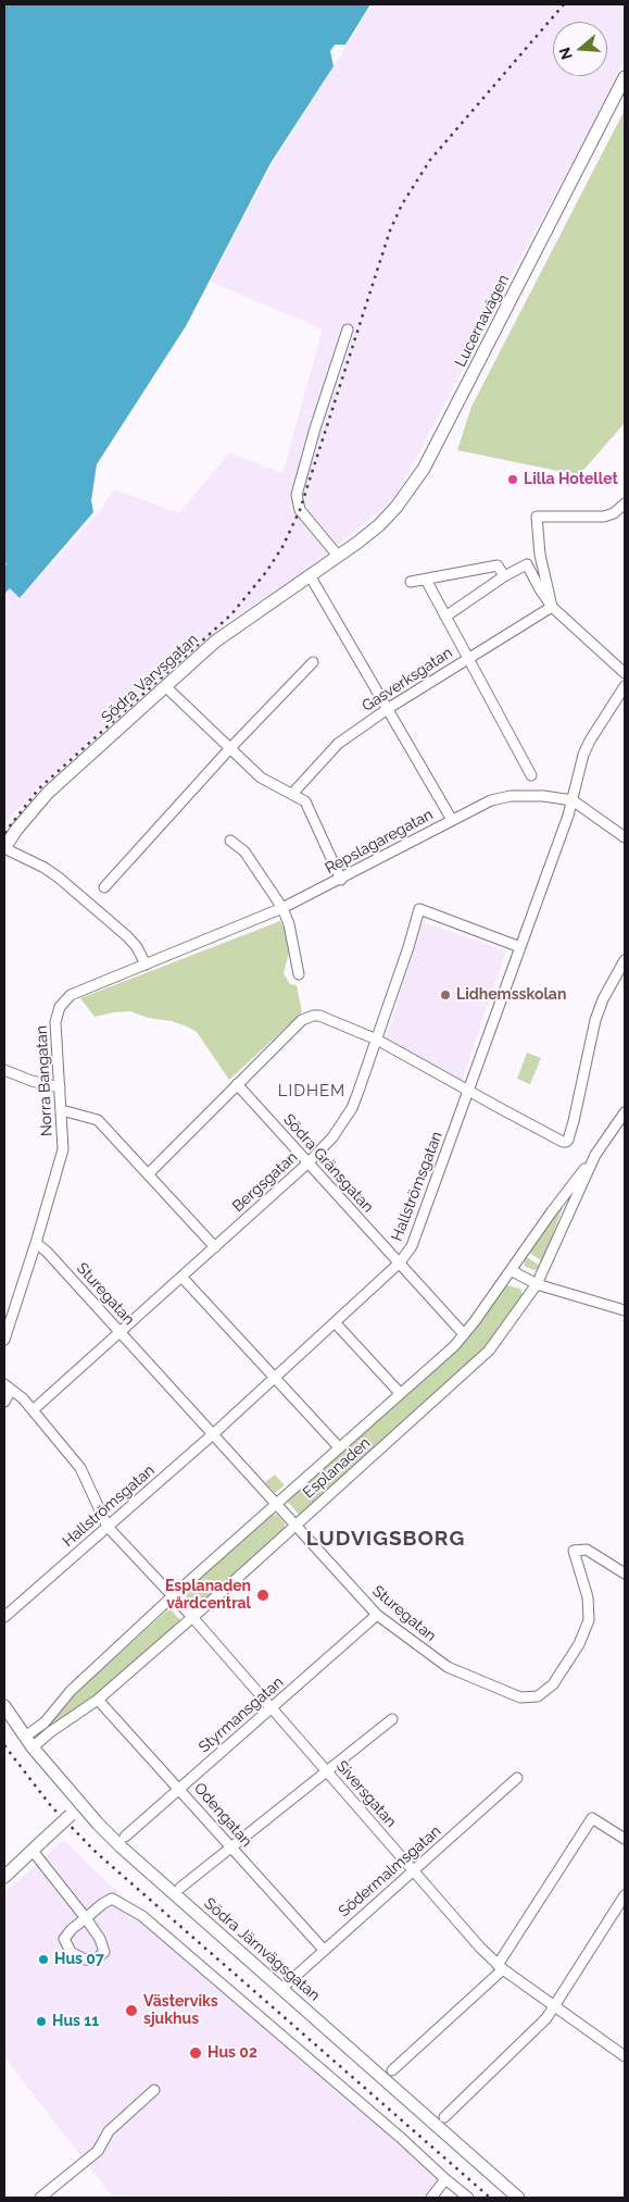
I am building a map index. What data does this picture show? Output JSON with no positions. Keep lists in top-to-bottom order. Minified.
{"streets":{"street":["Lucernavägen","Södra Varvsgatan","Gasverksgatan","Repslagaregatan","Norra Bangatan","Södra Gränsgatan","Bergsgatan","Hallströmsgatan","Sturegatan","Esplanaden","Styrmansgatan","Siversgatan","Odengatan","Södermalmsgatan","Södra Järnvägsgatan"]},"crossings":[["Lucernavägen","Södra Varvsgatan"],["Repslagaregatan","Norra Bangatan"],["Repslagaregatan","Hallströmsgatan"],["Norra Bangatan","Sturegatan"],["Södra Gränsgatan","Bergsgatan"],["Södra Gränsgatan","Hallströmsgatan"],["Södra Gränsgatan","Esplanaden"],["Bergsgatan","Hallströmsgatan"],["Bergsgatan","Sturegatan"],["Bergsgatan","Siversgatan"],["Hallströmsgatan","Sturegatan"],["Hallströmsgatan","Siversgatan"],["Sturegatan","Esplanaden"],["Sturegatan","Styrmansgatan"],["Esplanaden","Siversgatan"],["Esplanaden","Odengatan"],["Esplanaden","Södra Järnvägsgatan"],["Styrmansgatan","Siversgatan"],["Styrmansgatan","Odengatan"],["Siversgatan","Södermalmsgatan"],["Odengatan","Södermalmsgatan"],["Södermalmsgatan","Södra Järnvägsgatan"]],"districts":["LIDHEM","LUDVIGSBORG"],"places":["Lilla Hotellet","Lidhemsskolan","Esplanaden vårdcentral","Hus 07","Västerviks sjukhus","Hus 11","Hus 02"],"north":"left"}
